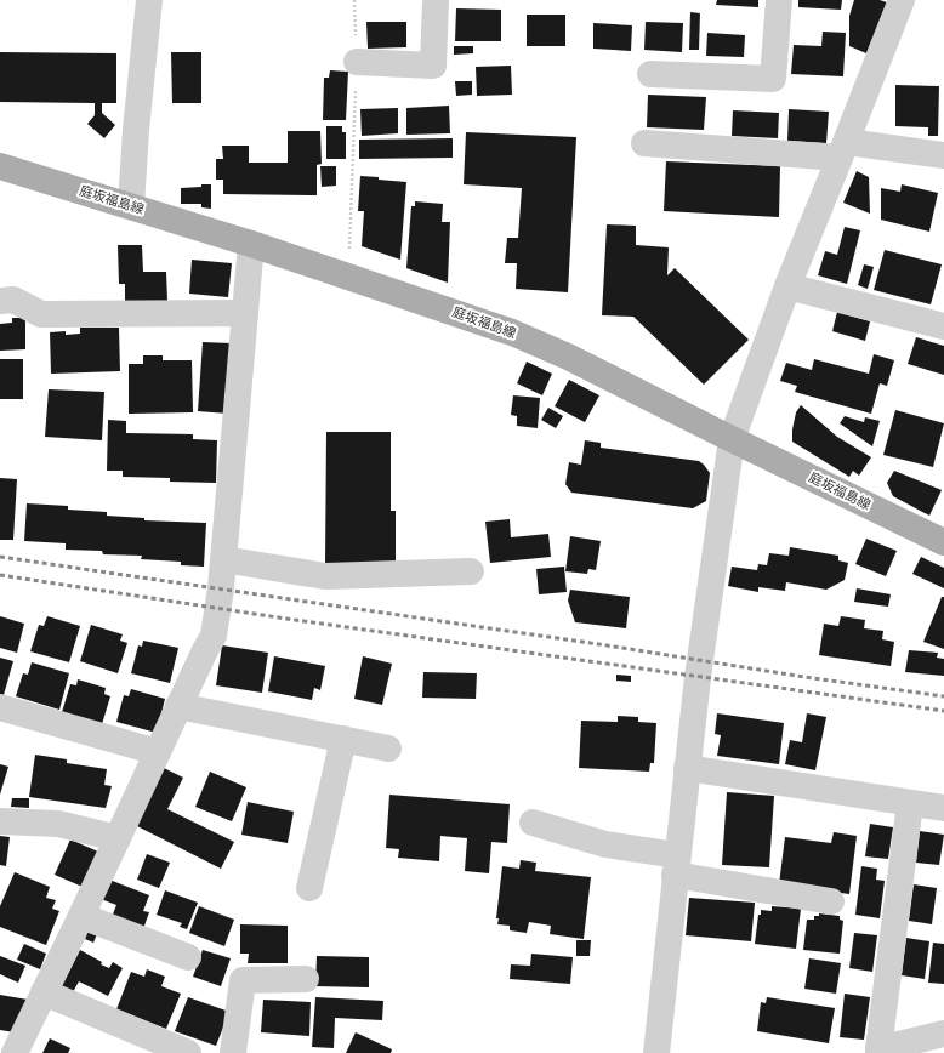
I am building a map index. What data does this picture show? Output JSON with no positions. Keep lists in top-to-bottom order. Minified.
{"streets":{"main road":["庭坂福島線"]}}
